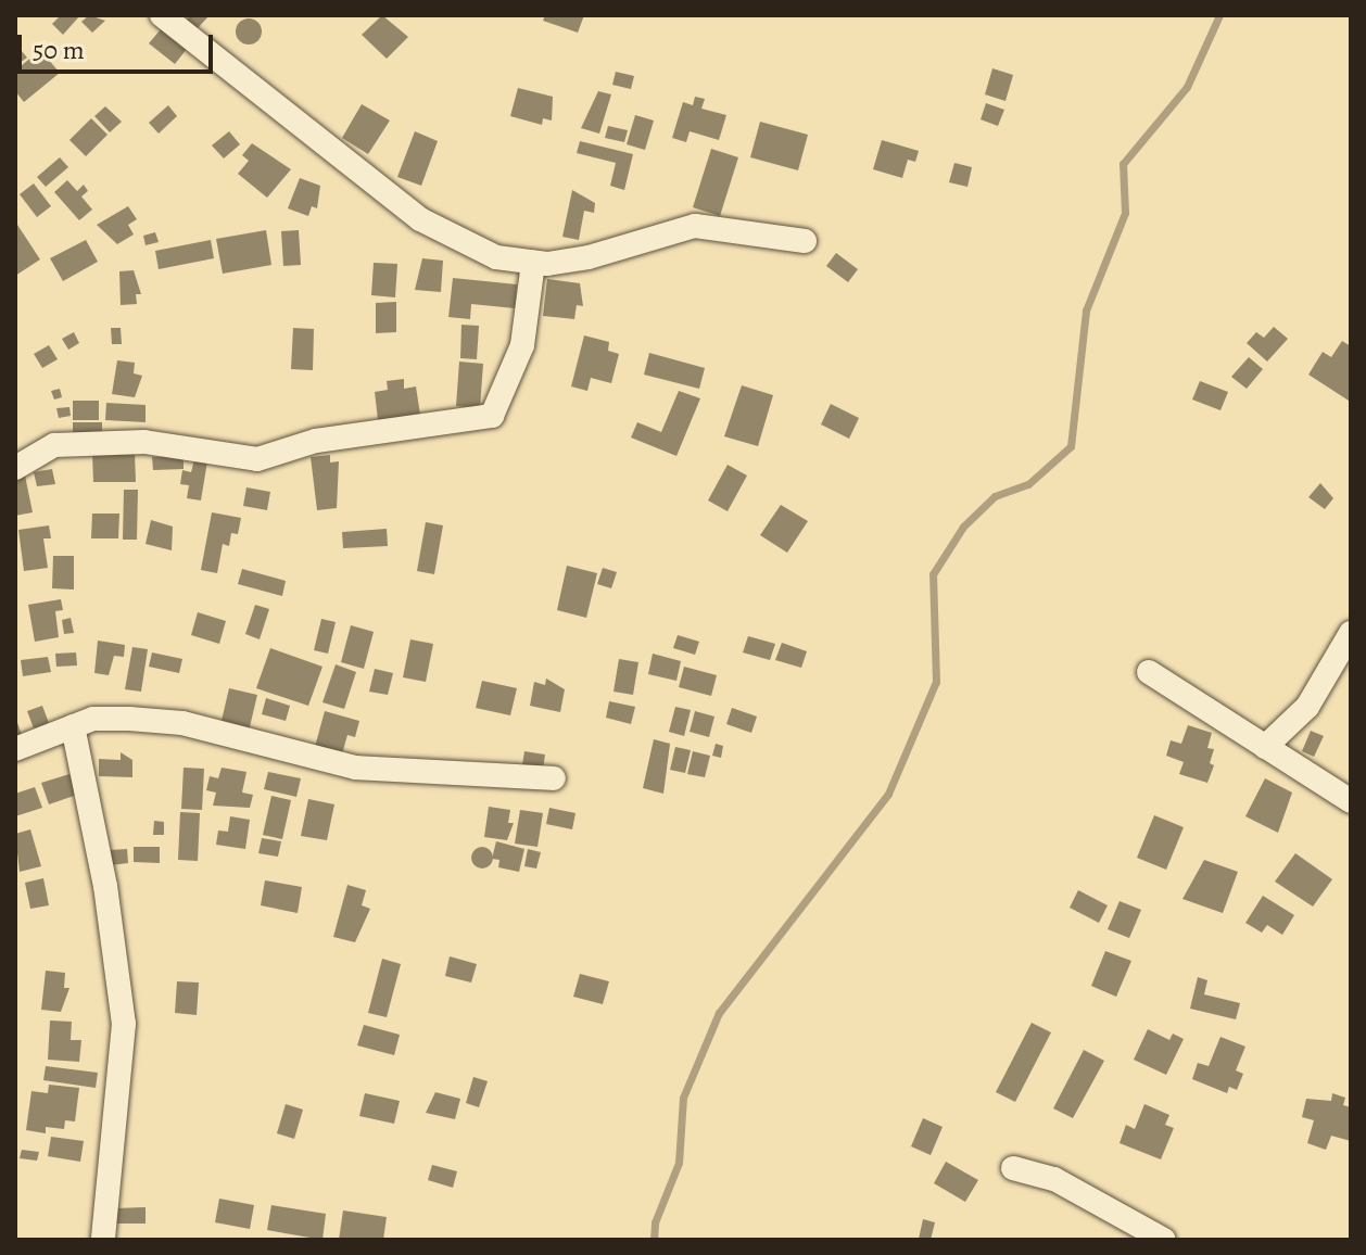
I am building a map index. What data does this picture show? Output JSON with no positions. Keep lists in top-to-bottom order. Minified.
{"scale_bar":"50 m"}
